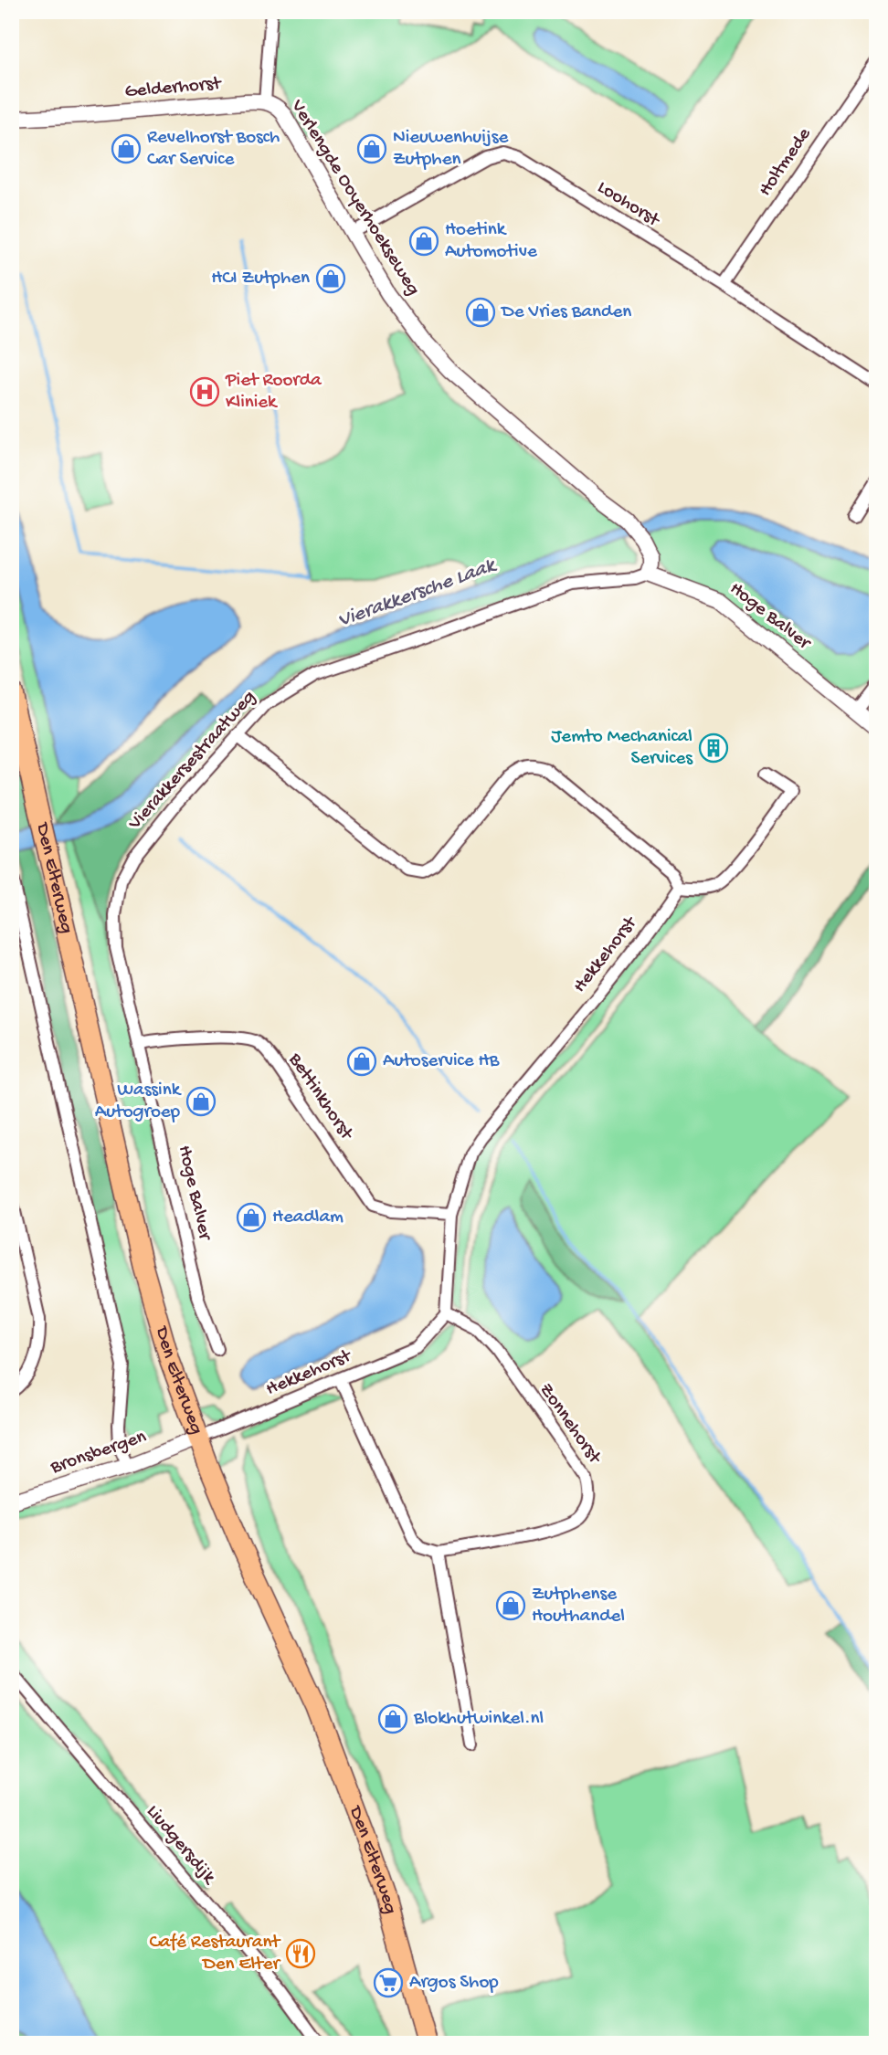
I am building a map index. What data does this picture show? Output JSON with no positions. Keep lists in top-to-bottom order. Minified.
{"streets":{"main road":["Den Elterweg"],"street":["Gelderhorst","Holtmede","Verlengde Ooyerhoekseweg","Loohorst","Hoge Balver","Vierakkersestraatweg","Hekkehorst","Bettinkhorst","Zonnehorst","Bronsbergen","Liudgersdijk"]},"crossings":[["Gelderhorst","Verlengde Ooyerhoekseweg"],["Holtmede","Loohorst"],["Verlengde Ooyerhoekseweg","Loohorst"],["Verlengde Ooyerhoekseweg","Hoge Balver"],["Verlengde Ooyerhoekseweg","Vierakkersestraatweg"],["Hoge Balver","Vierakkersestraatweg"],["Hoge Balver","Bettinkhorst"],["Vierakkersestraatweg","Bettinkhorst"],["Den Elterweg","Hekkehorst"],["Den Elterweg","Bronsbergen"],["Hekkehorst","Bettinkhorst"],["Hekkehorst","Zonnehorst"],["Hekkehorst","Bronsbergen"]],"water":["Vierakkersche Laak"],"places":{"shop":["Revelhorst Bosch Car Service","Nieuwenhuijse Zutphen","Hoetink Automotive","HCI Zutphen","De Vries Banden","Autoservice HB","Wassink Autogroep","Headlam","Zutphense Houthandel","Blokhutwinkel.nl"],"hospital":["Piet Roorda Kliniek"],"building":["Jemto Mechanical Services"],"restaurant":["Café Restaurant Den Elter"],"supermarket":["Argos Shop"]}}
